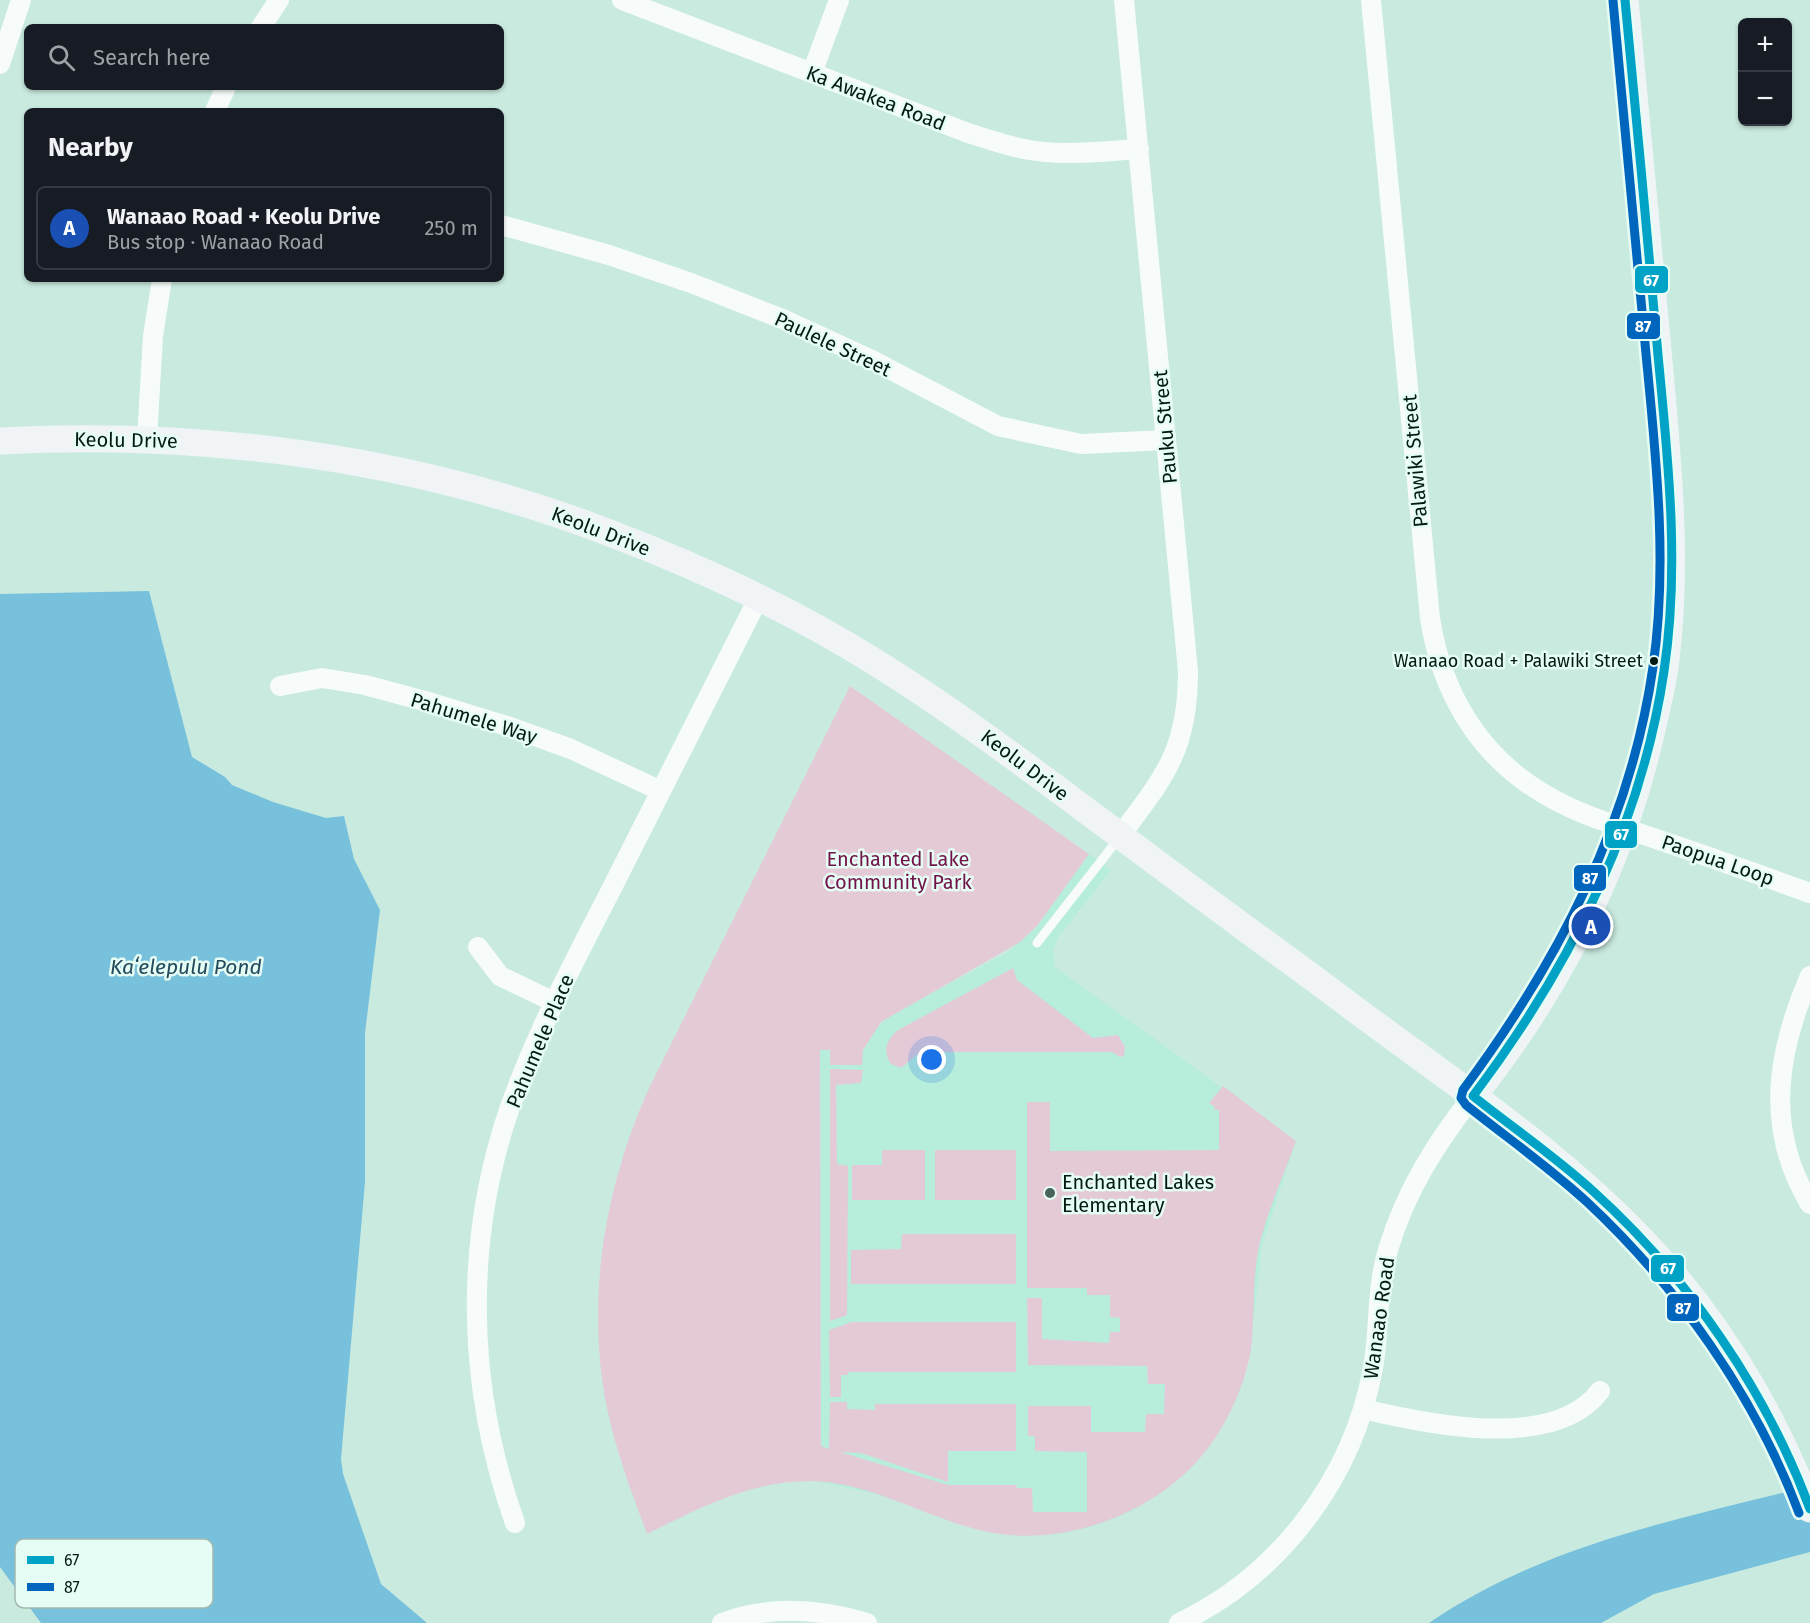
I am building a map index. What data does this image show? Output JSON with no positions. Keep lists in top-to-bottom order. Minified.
{"streets":{"main road":["Keolu Drive","Wanaao Road"],"street":["Ka Awakea Road","Paulele Street","Pauku Street","Palawiki Street","Pahumele Way","Paopua Loop","Pahumele Place"]},"crossings":[["Ka Awakea Road","Pauku Street"],["Paulele Street","Pauku Street"],["Pauku Street","Keolu Drive"],["Keolu Drive","Pahumele Place"],["Keolu Drive","Wanaao Road"],["Palawiki Street","Paopua Loop"],["Palawiki Street","Wanaao Road"],["Pahumele Way","Pahumele Place"],["Paopua Loop","Wanaao Road"]],"water":["Kaʻelepulu Pond"],"parks":["Enchanted Lake Community Park"],"places":["Wanaao Road + Palawiki Street","Enchanted Lakes Elementary"],"lines":["transit line 67","transit line 87"],"legend":["67","87"],"page":{"map_buttons":["+","−"],"search":"Search here","heading":"Nearby","list":[{"mark":"A","name":"Wanaao Road + Keolu Drive","note":"Bus stop · Wanaao Road","value":"250 m"}],"pins":"A"}}
